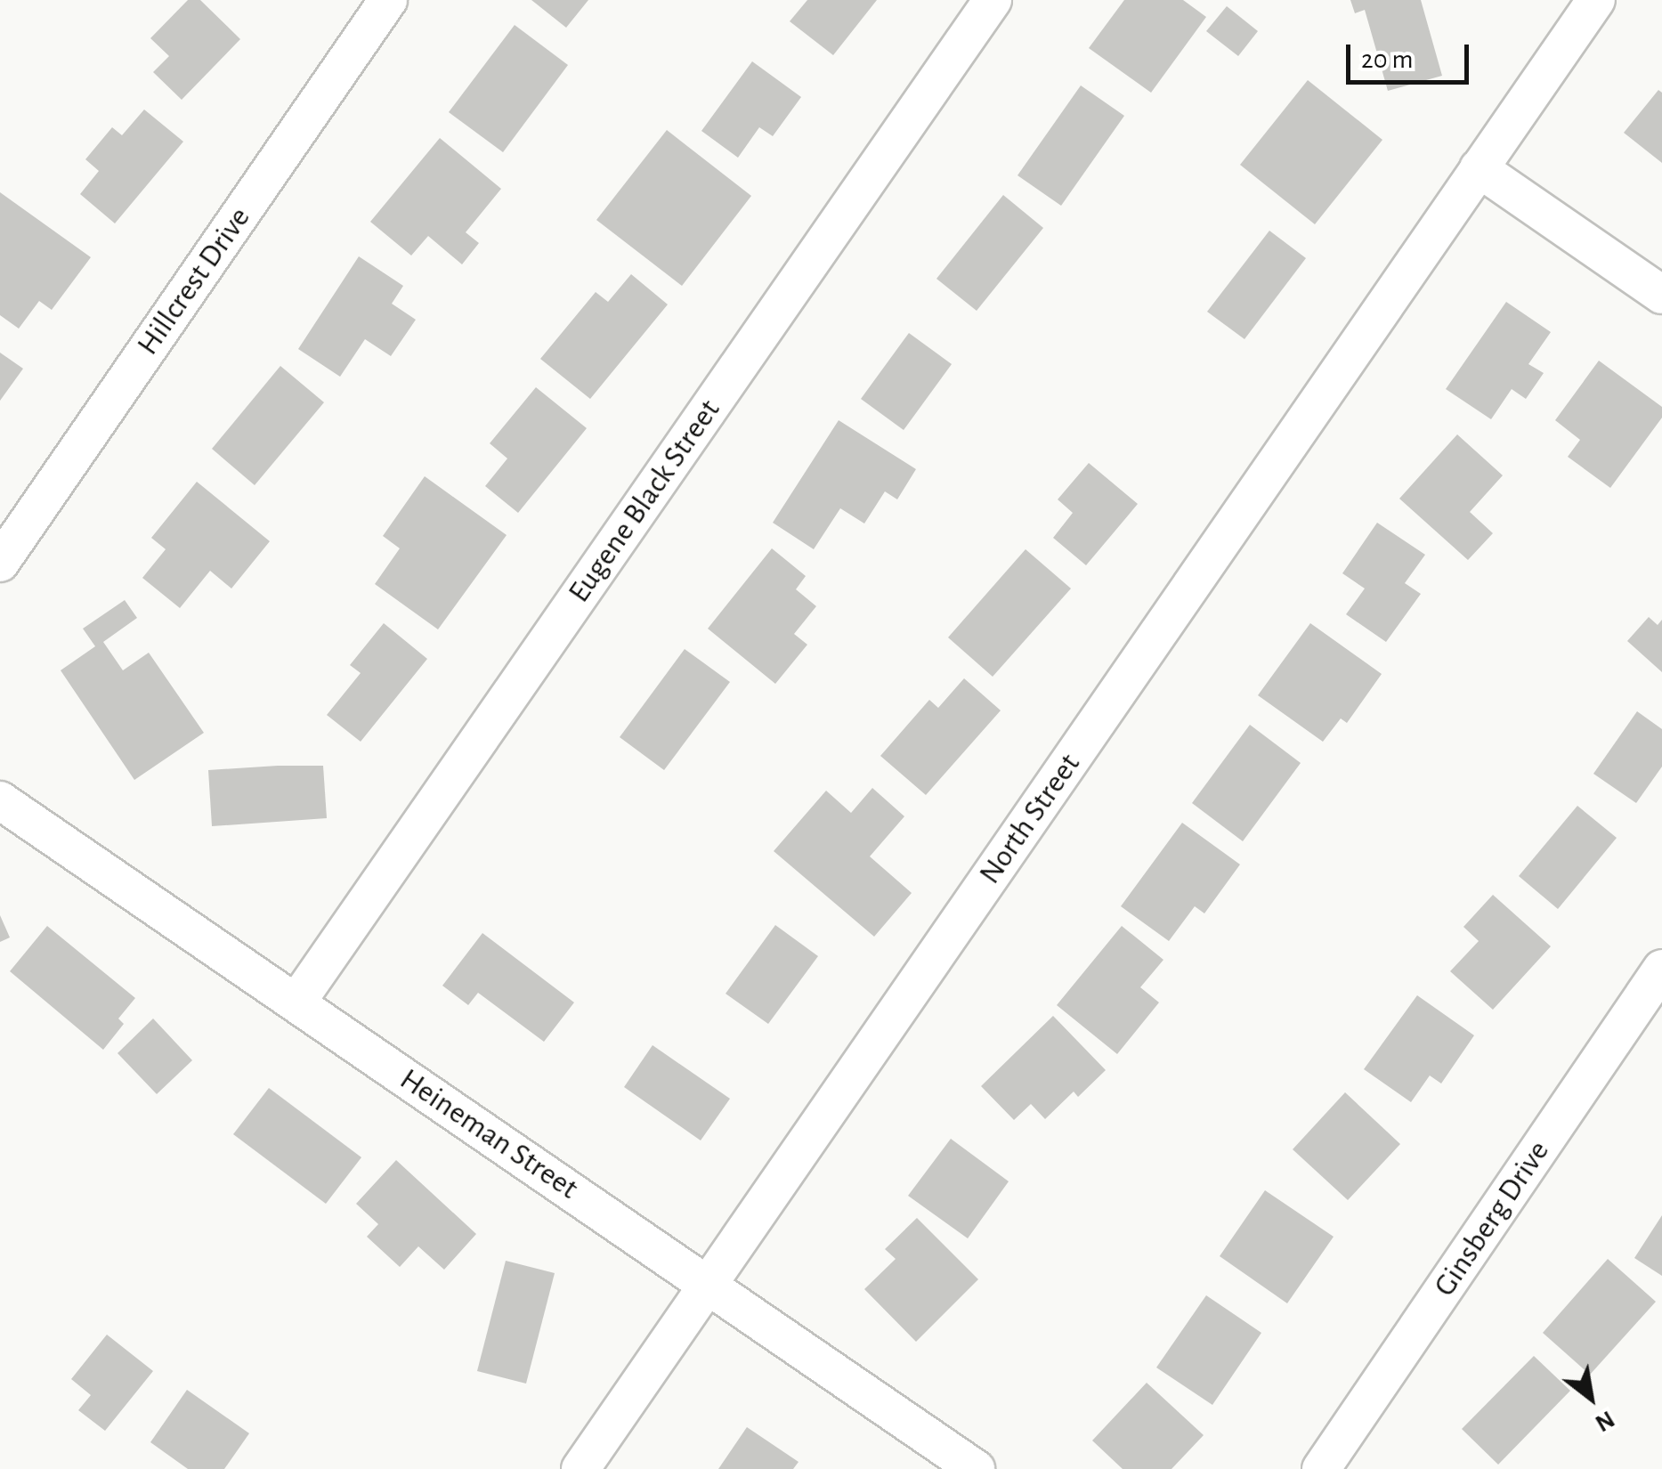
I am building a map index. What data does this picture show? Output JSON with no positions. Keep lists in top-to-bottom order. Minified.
{"streets":{"street":["Hillcrest Drive","Eugene Black Street","North Street","Heineman Street","Ginsberg Drive"]},"crossings":[["Eugene Black Street","Heineman Street"],["North Street","Heineman Street"]],"scale_bar":"20 m","north":"bottom right"}
